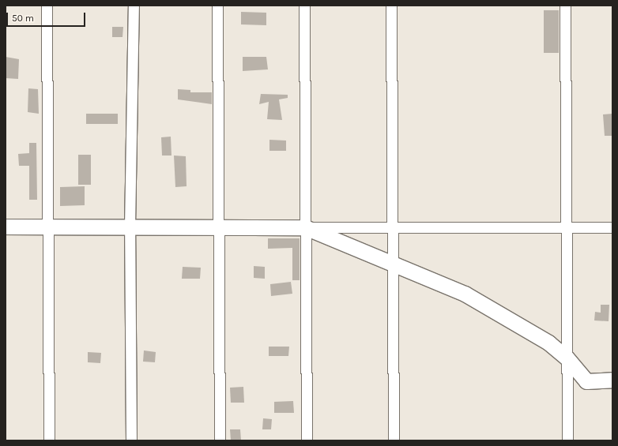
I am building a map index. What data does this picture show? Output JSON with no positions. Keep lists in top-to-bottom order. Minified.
{"scale_bar":"50 m"}
